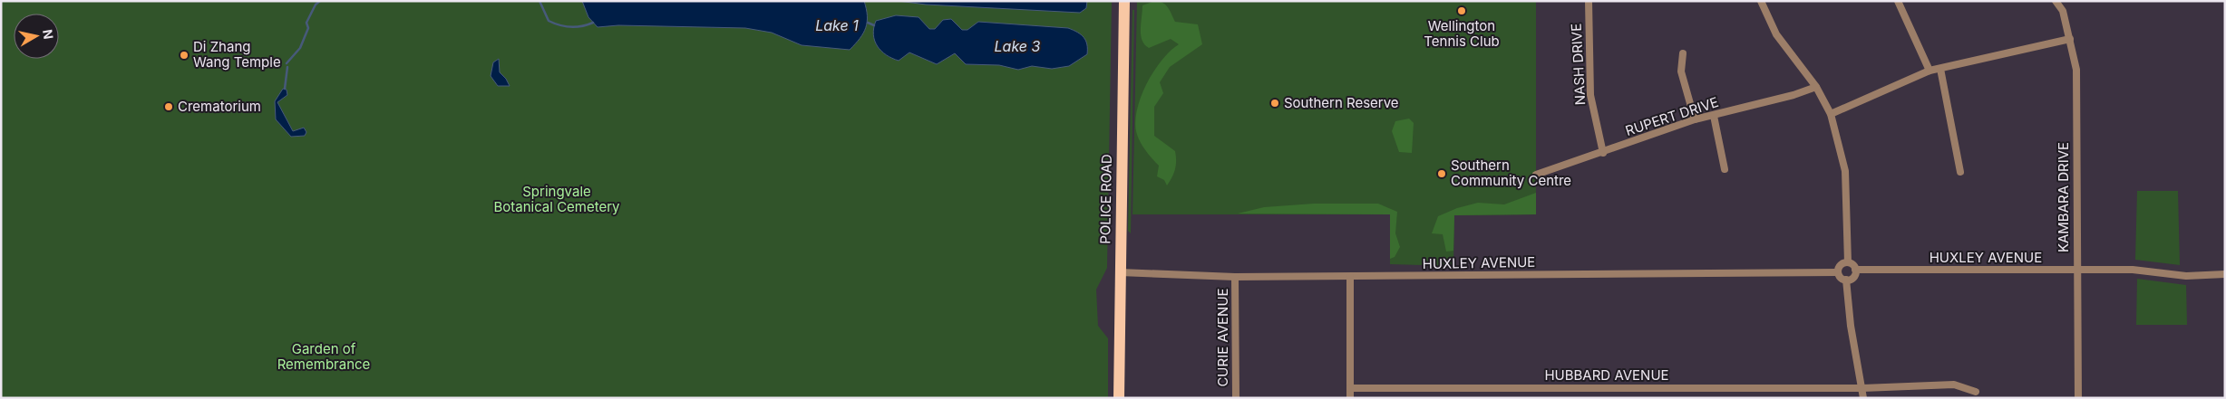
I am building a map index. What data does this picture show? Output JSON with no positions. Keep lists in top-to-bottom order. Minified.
{"streets":{"main road":["POLICE ROAD"],"street":["NASH DRIVE","RUPERT DRIVE","KAMBARA DRIVE","HUXLEY AVENUE","CURIE AVENUE","HUBBARD AVENUE"]},"crossings":[["NASH DRIVE","RUPERT DRIVE"],["KAMBARA DRIVE","HUXLEY AVENUE"],["POLICE ROAD","HUXLEY AVENUE"],["HUXLEY AVENUE","CURIE AVENUE"]],"water":["Lake 1","Lake 3"],"parks":["Springvale Botanical Cemetery","Garden of Remembrance"],"places":["Wellington Tennis Club","Di Zhang Wang Temple","Southern Reserve","Crematorium","Southern Community Centre"],"north":"right"}
